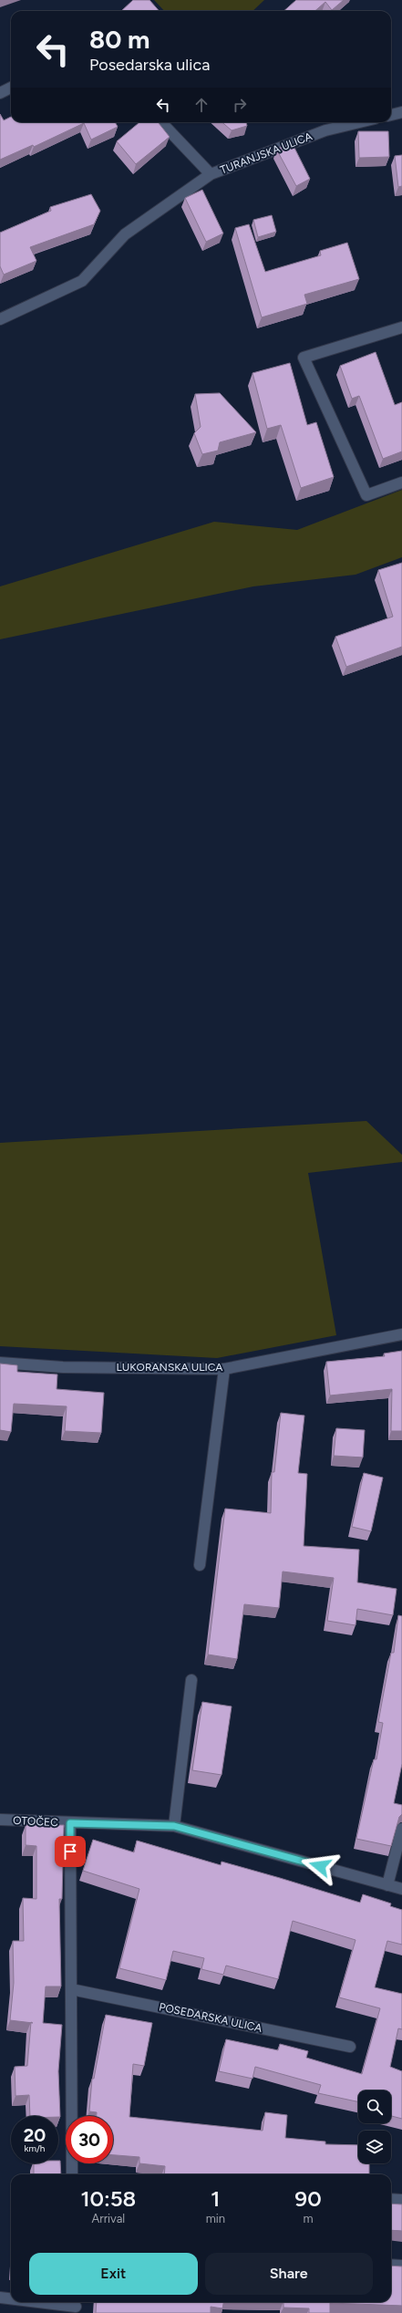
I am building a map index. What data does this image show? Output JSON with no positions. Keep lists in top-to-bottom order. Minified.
{"streets":{"street":["TURANJSKA ULICA","LUKORANSKA ULICA","OTOČEC","POSEDARSKA ULICA"]},"page":{"turn":["80 m","Posedarska ulica"],"speed":"20 km/h","limit":"30","eta":["10:58","Arrival","1","min","90","m"],"buttons":["Exit","Share"]}}
